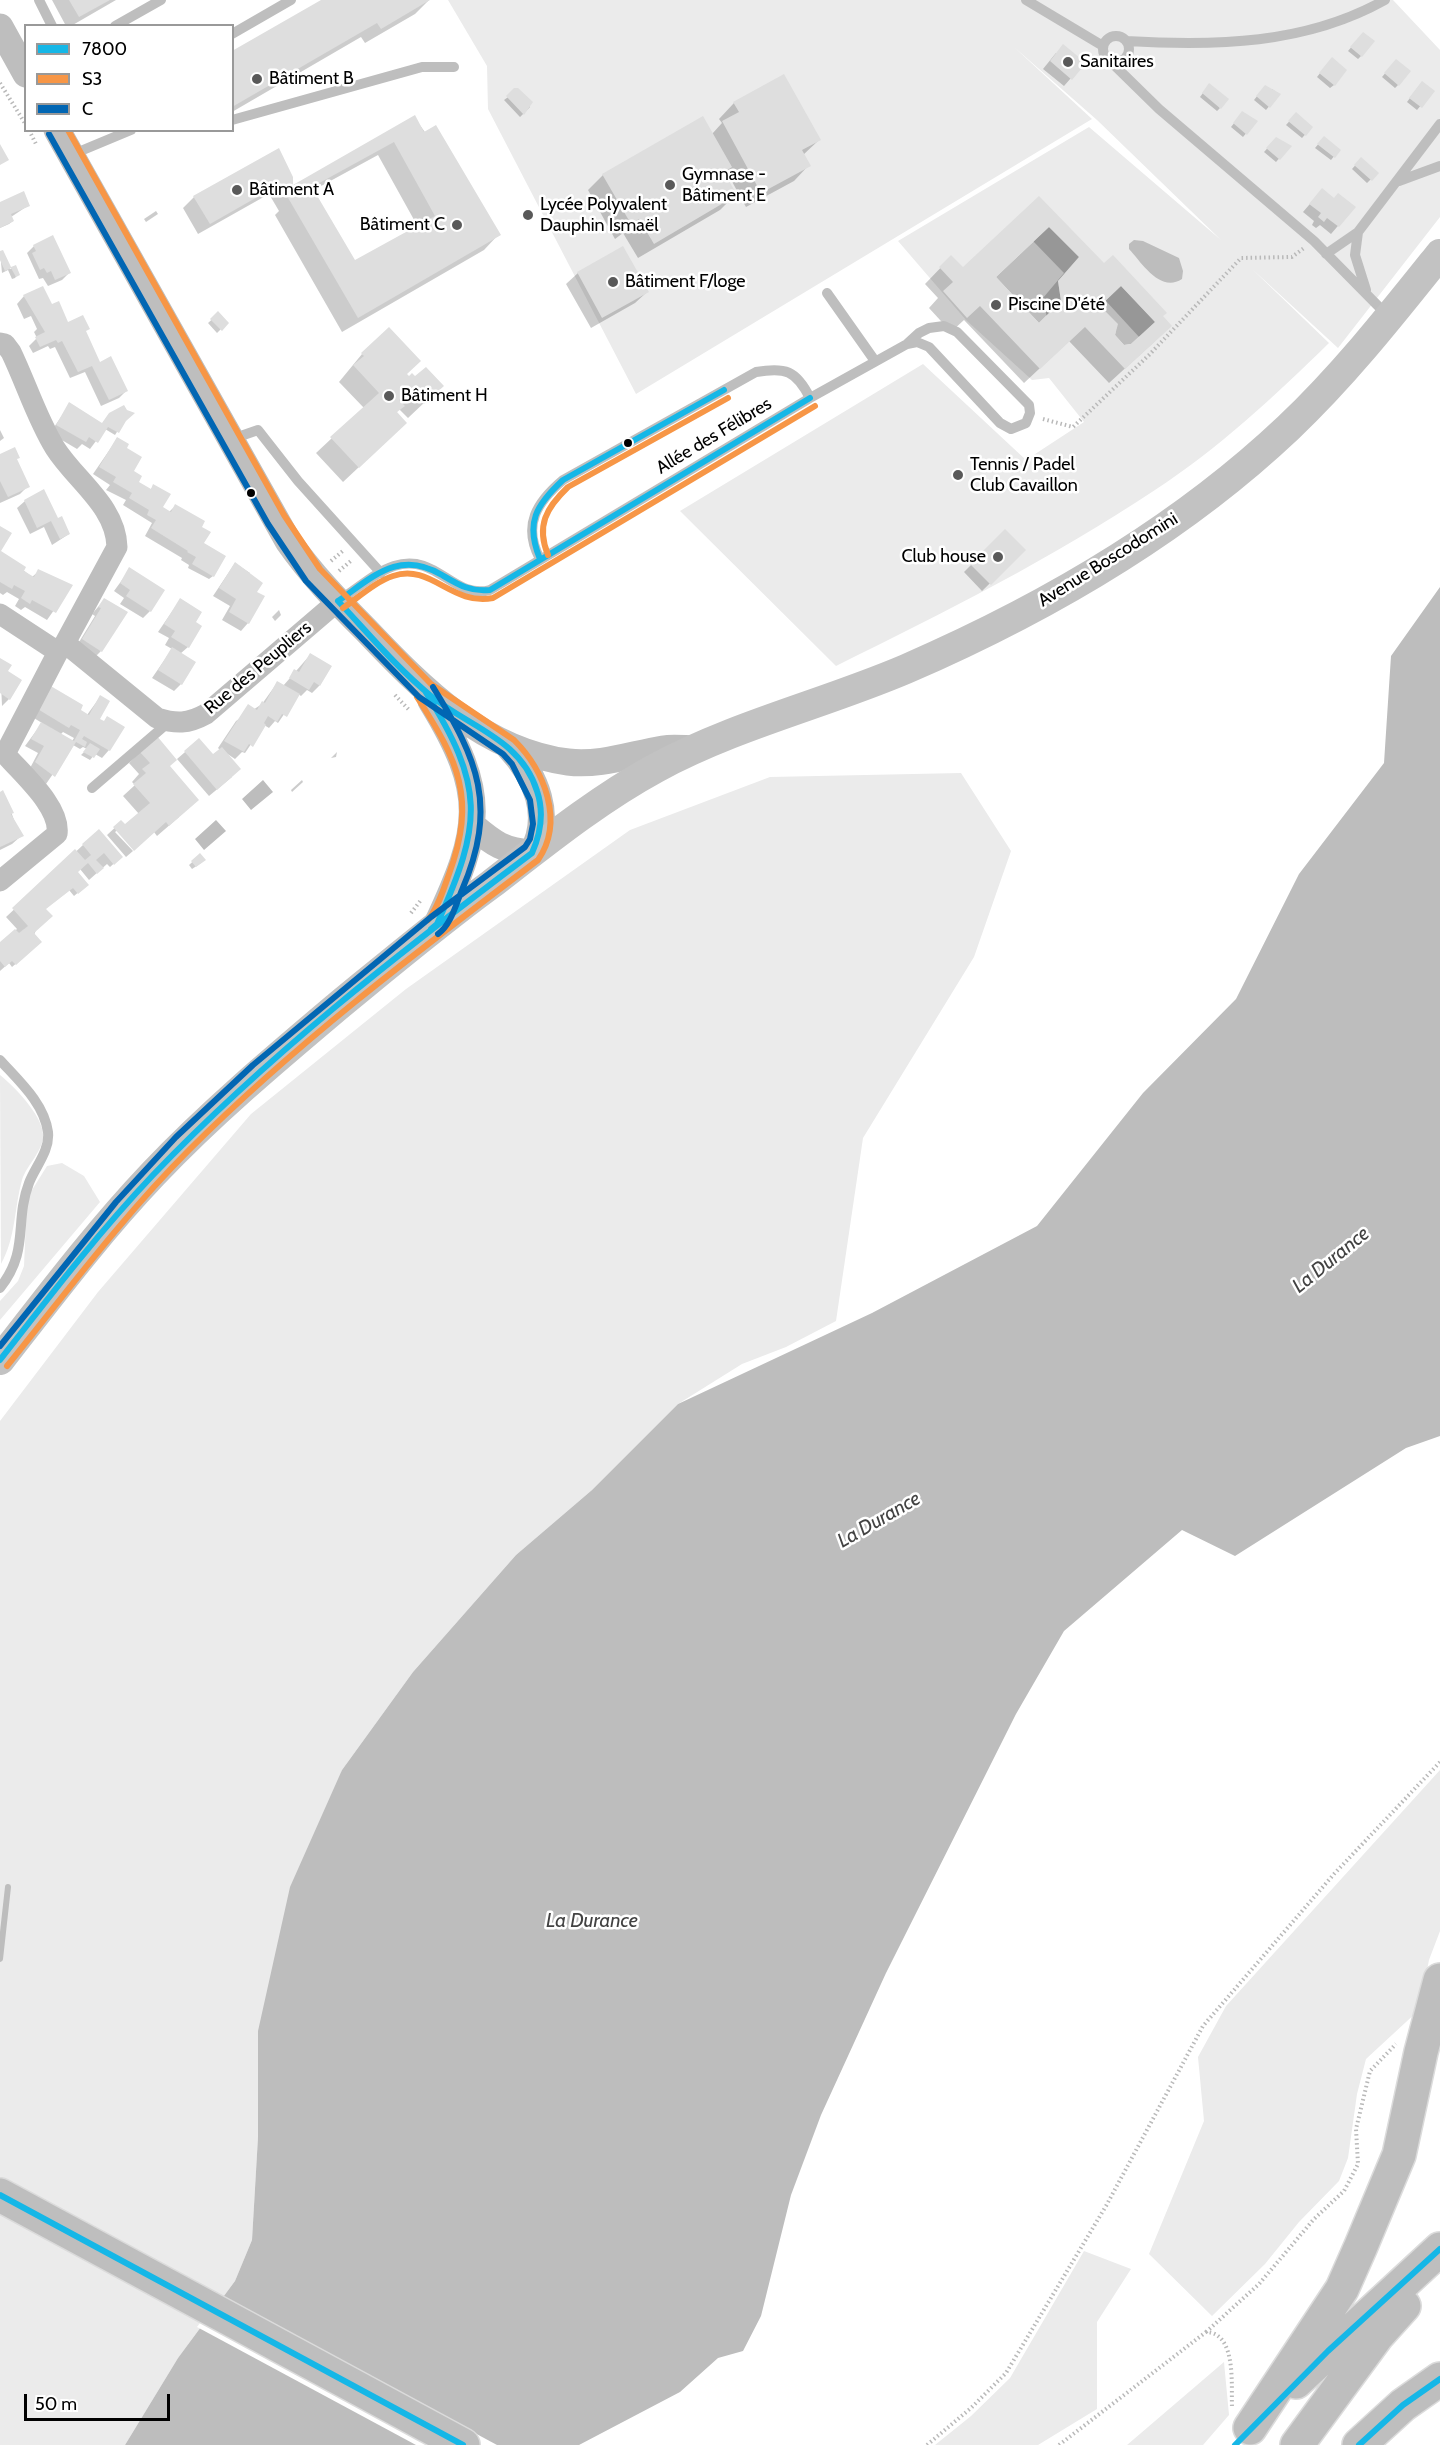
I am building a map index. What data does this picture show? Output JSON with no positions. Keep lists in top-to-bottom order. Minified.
{"streets":{"main road":["Avenue Boscodomini"],"street":["Rue des Peupliers"],"lane":["Allée des Félibres"]},"water":["La Durance"],"places":["Sanitaires","Bâtiment B","Gymnase - Bâtiment E","Bâtiment A","Lycée Polyvalent Dauphin Ismaël","Bâtiment C","Bâtiment F/loge","Piscine D'été","Bâtiment H","Tennis / Padel Club Cavaillon","Club house"],"lines":["transit line S3","transit line C","transit line 7800"],"legend":["7800","S3","C"],"scale_bar":"50 m"}
